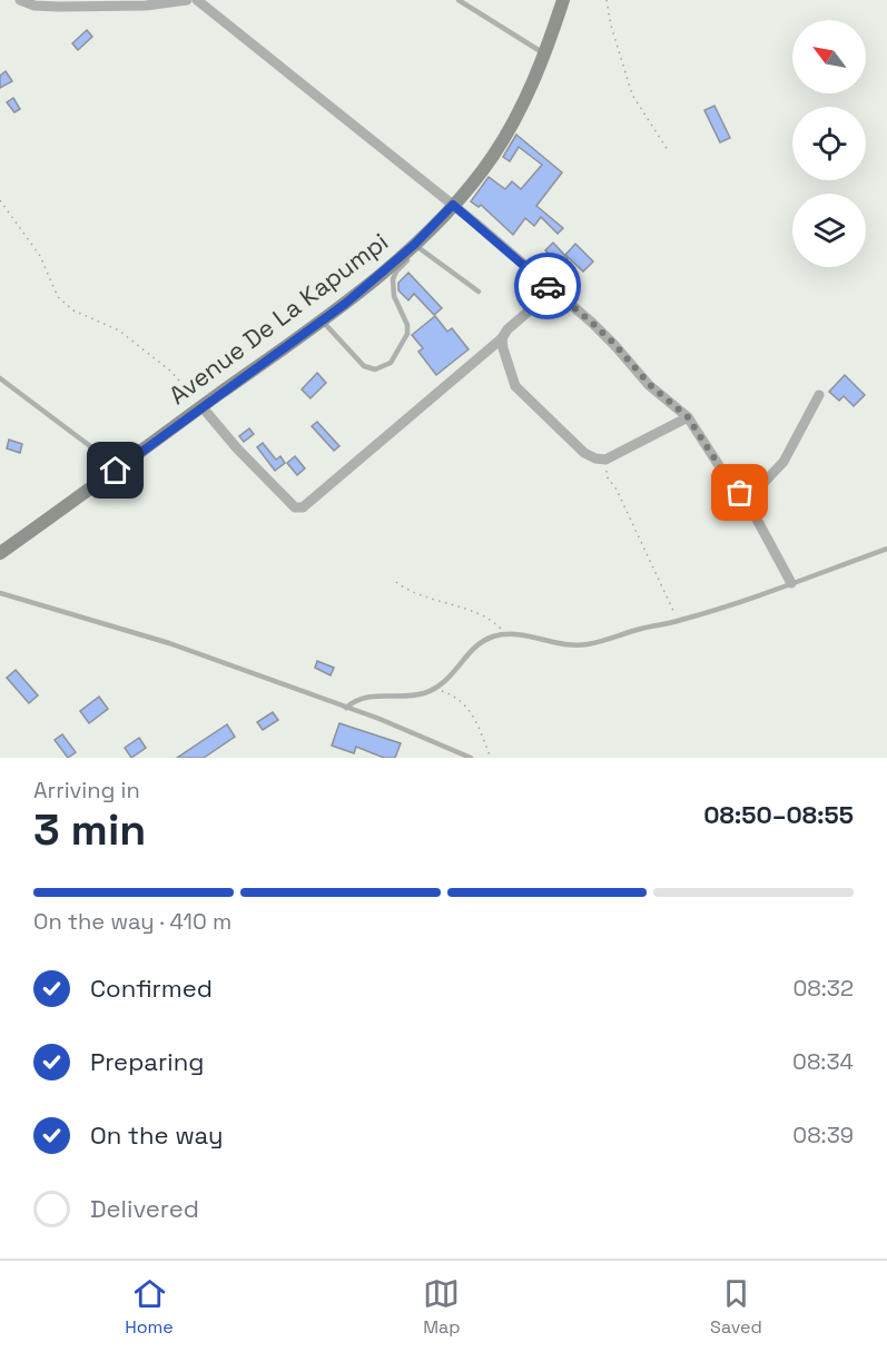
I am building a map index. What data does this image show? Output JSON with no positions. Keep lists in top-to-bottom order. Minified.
{"streets":{"main road":["Avenue De La Kapumpi"]},"north":"top left","page":{"heading":["3 min","Arriving in","08:50–08:55"],"bar":"On the way · 410 m","list":[["Confirmed","08:32"],["Preparing","08:34"],["On the way","08:39"],"Delivered"],"tabs":["Home","Map","Saved"]}}
